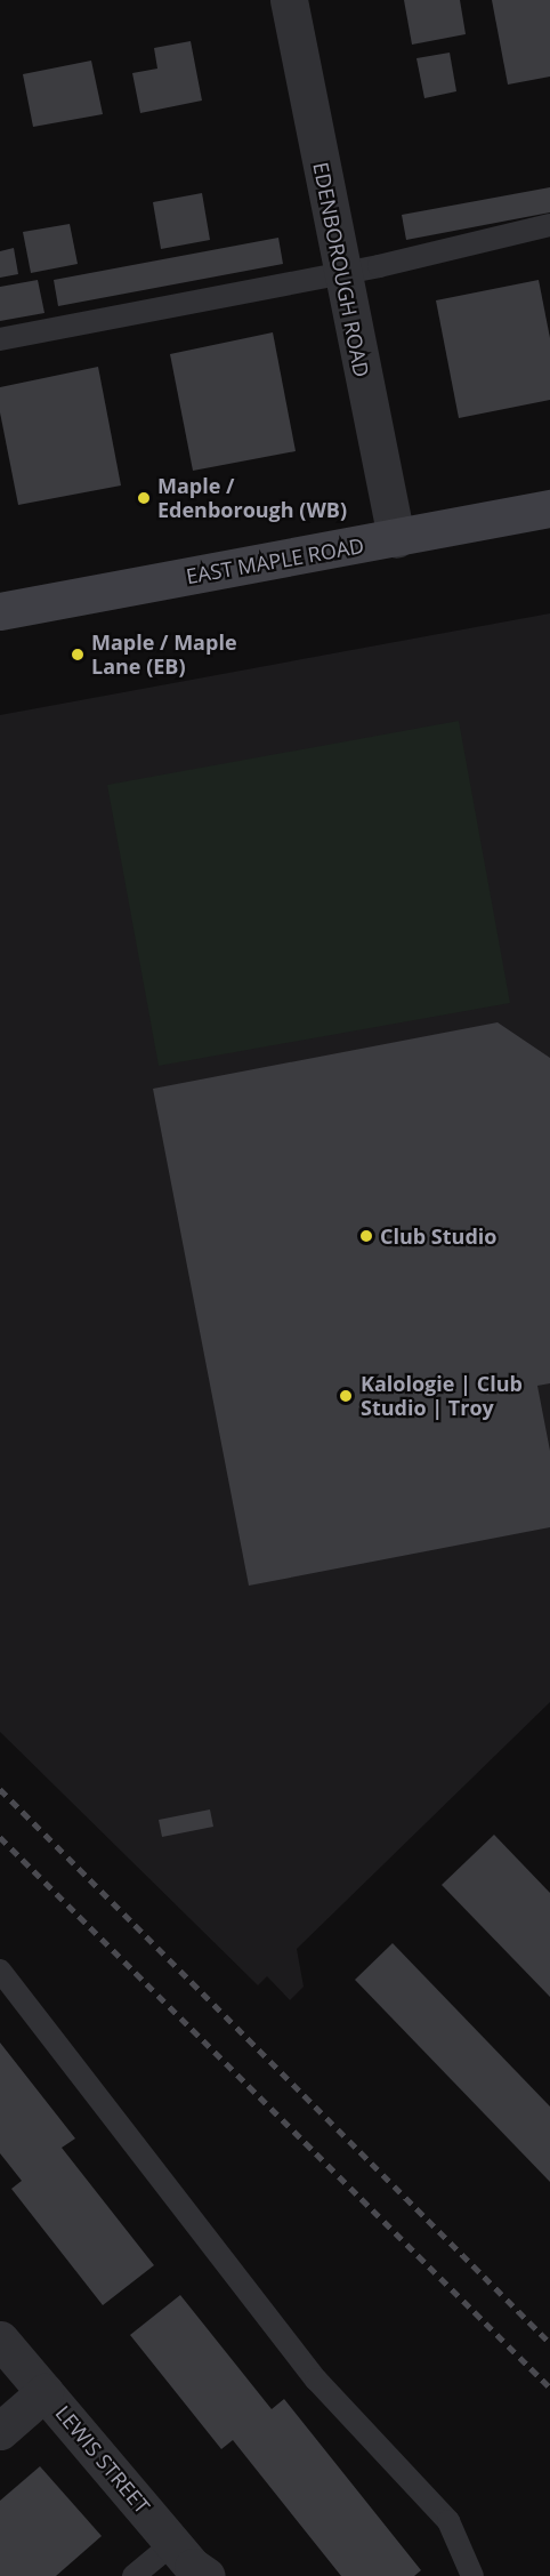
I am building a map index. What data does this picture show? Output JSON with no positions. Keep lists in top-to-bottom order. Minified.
{"streets":{"main road":["EAST MAPLE ROAD"],"street":["EDENBOROUGH ROAD","LEWIS STREET"]},"crossings":[["EDENBOROUGH ROAD","EAST MAPLE ROAD"]],"places":["Maple / Edenborough (WB)","Maple / Maple Lane (EB)","Club Studio","Kalologie | Club Studio | Troy"]}
